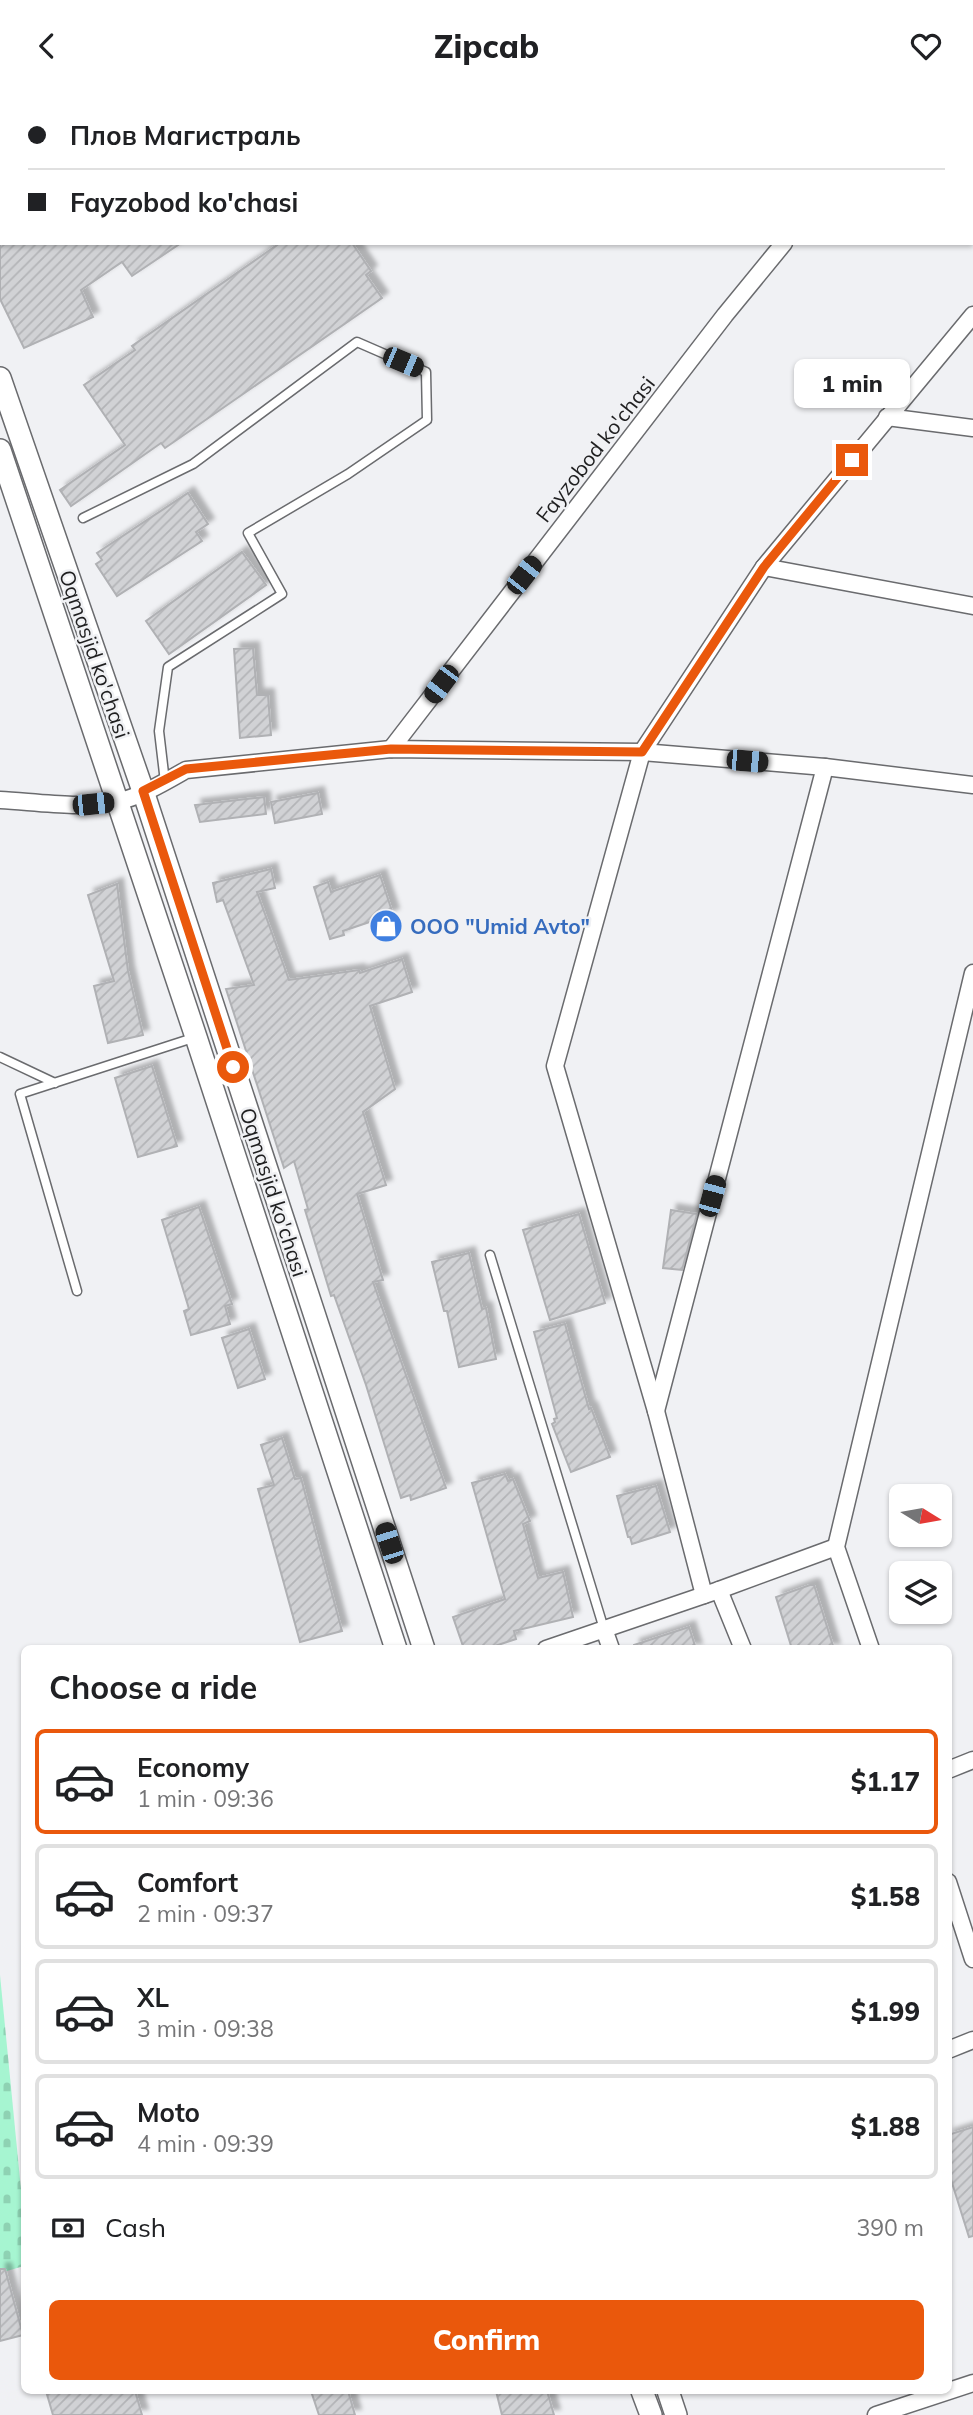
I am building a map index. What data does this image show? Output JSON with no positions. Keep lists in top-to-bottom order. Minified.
{"streets":{"main road":["Oqmasjid ko'chasi"],"street":["Fayzobod ko'chasi"]},"places":{"shop":["ООО \"Umid Avto\""]},"north":"right","page":{"header":"Zipcab","banner":["Плов Магистраль","Fayzobod ko'chasi"],"bubble":"1 min","heading":"Choose a ride","list":[{"name":"Economy","note":"1 min · 09:36","value":"$1.17"},{"name":"Comfort","note":"2 min · 09:37","value":"$1.58"},{"name":"XL","note":"3 min · 09:38","value":"$1.99"},{"name":"Moto","note":"4 min · 09:39","value":"$1.88"}],"pay":["Cash","390 m"],"buttons":"Confirm"}}
